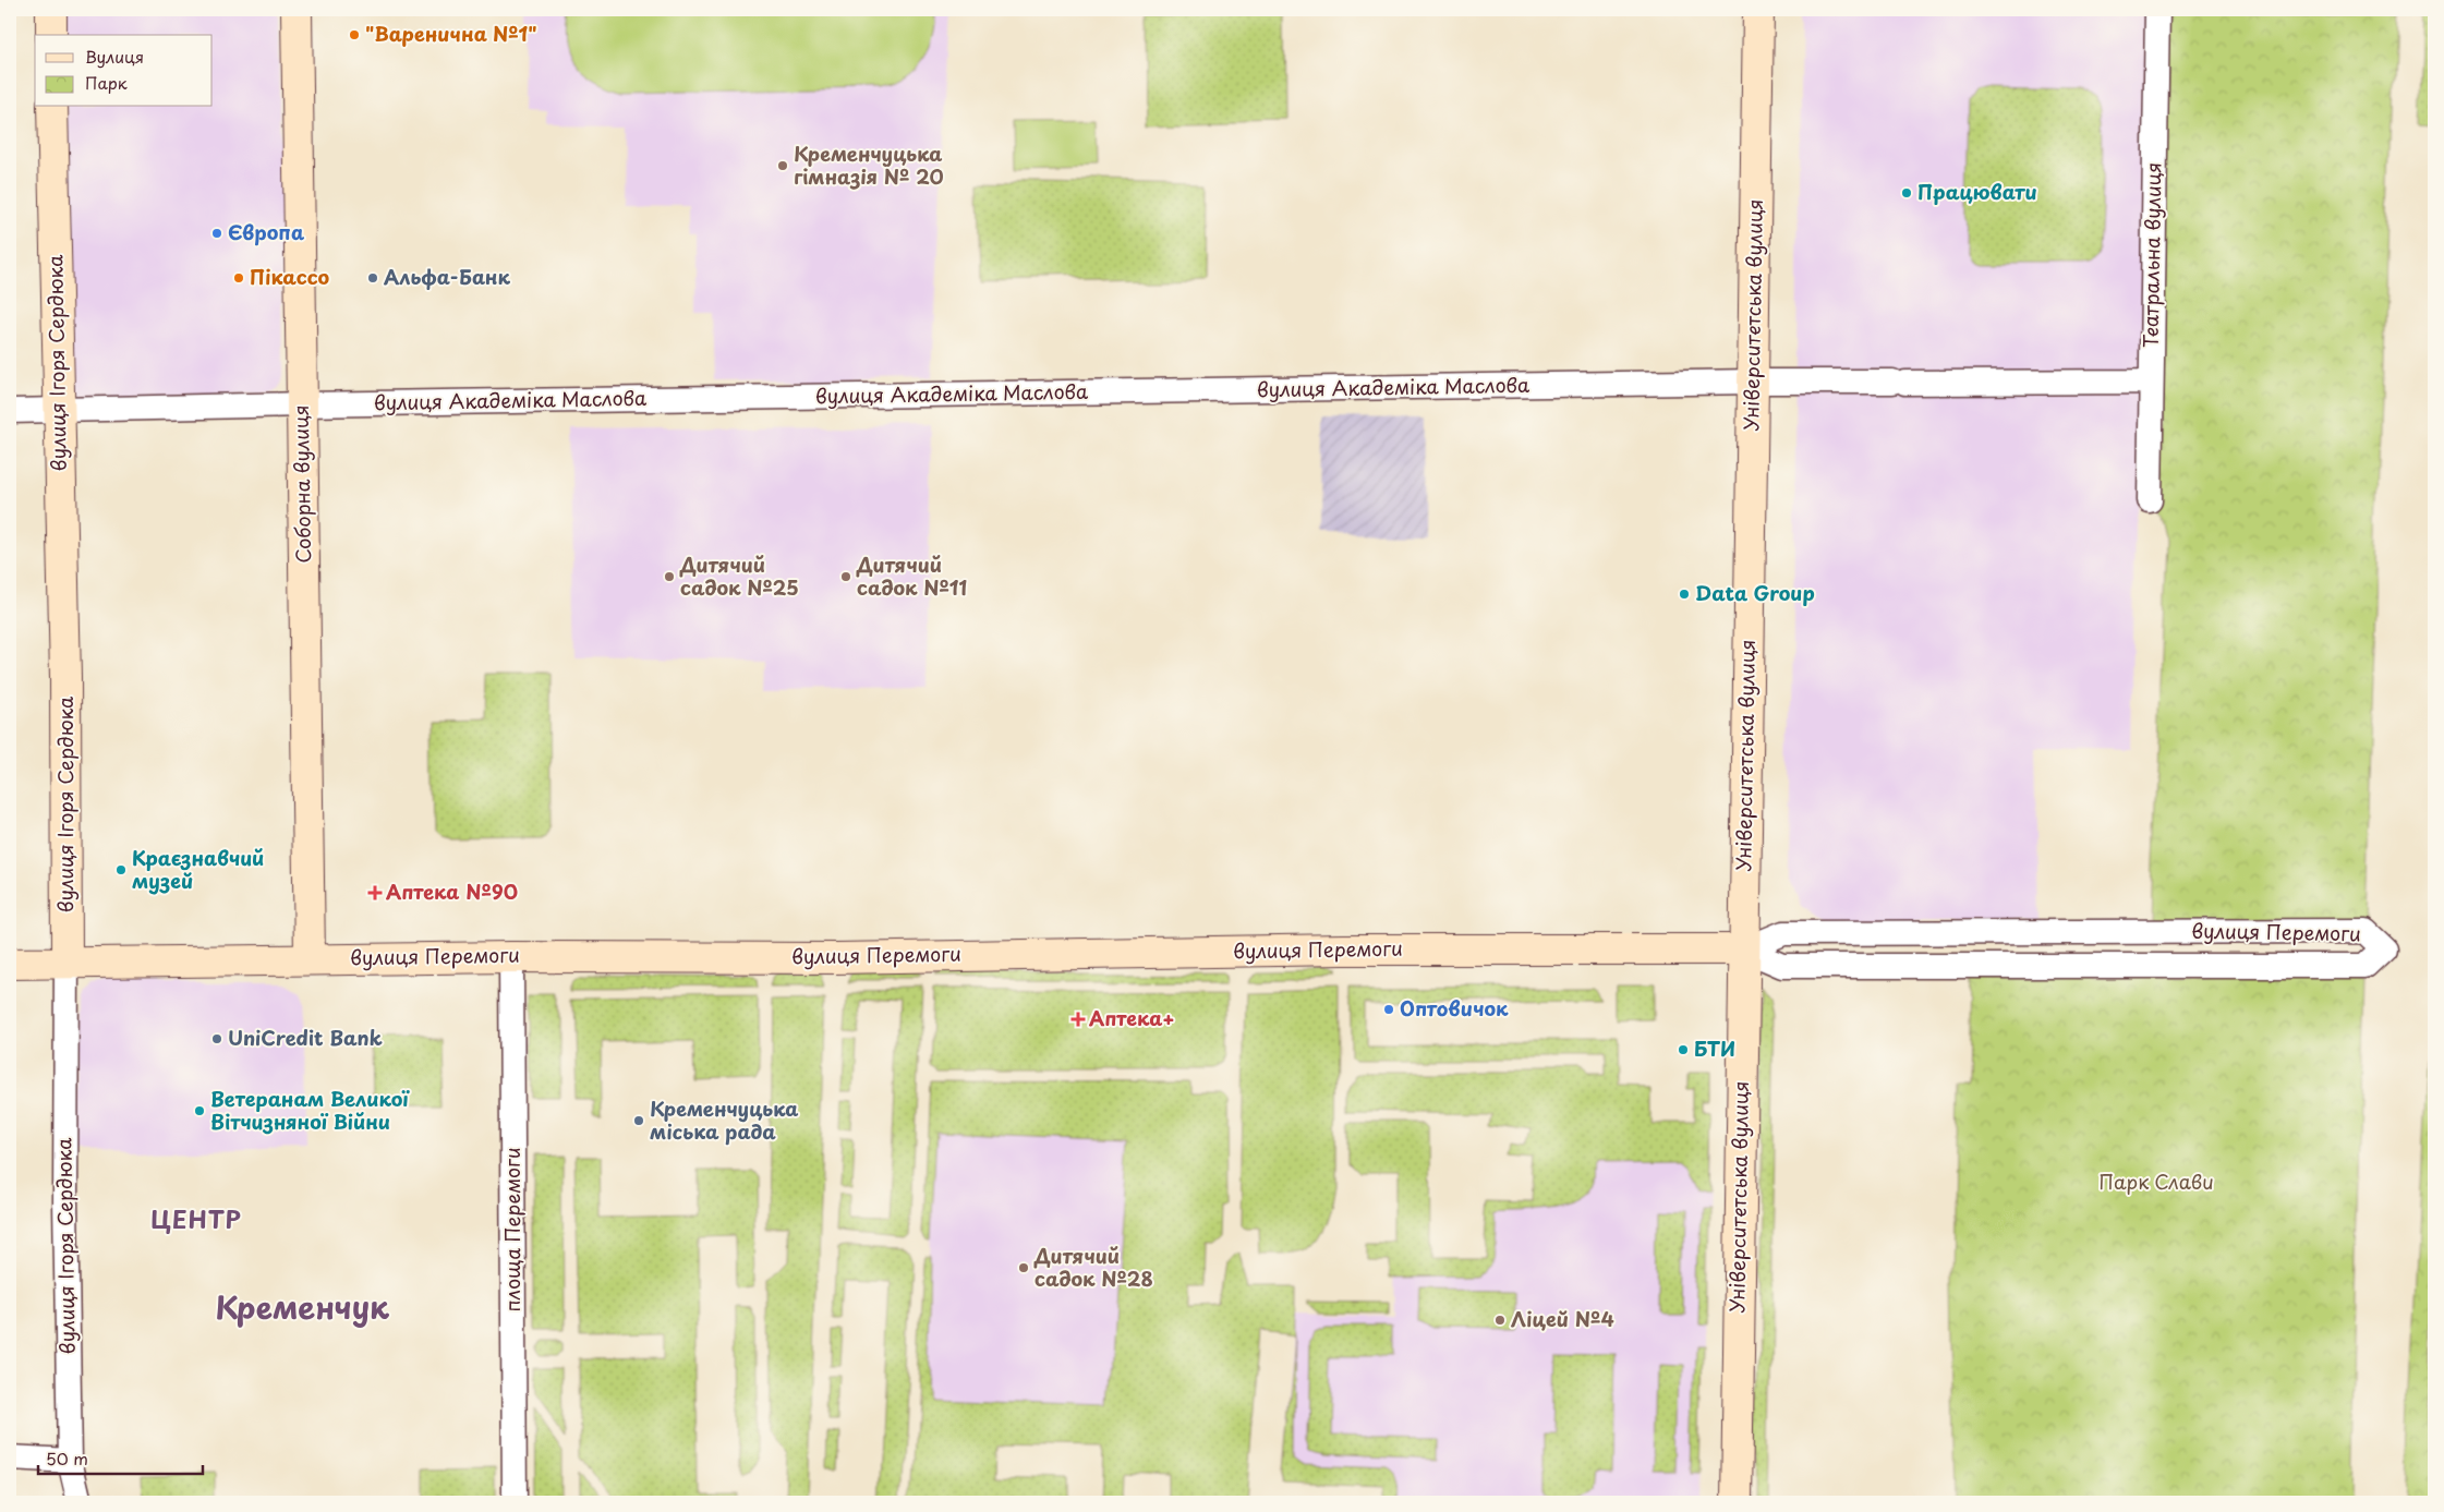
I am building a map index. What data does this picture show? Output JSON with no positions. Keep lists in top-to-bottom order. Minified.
{"streets":{"main road":["Університетська вулиця","вулиця Ігоря Сердюка","Соборна вулиця","вулиця Перемоги"],"street":["Театральна вулиця","вулиця Академіка Маслова","площа Перемоги"]},"crossings":[["Театральна вулиця","вулиця Академіка Маслова"],["Університетська вулиця","вулиця Академіка Маслова"],["Університетська вулиця","вулиця Перемоги"],["вулиця Ігоря Сердюка","вулиця Академіка Маслова"],["вулиця Ігоря Сердюка","вулиця Перемоги"],["вулиця Академіка Маслова","Соборна вулиця"],["Соборна вулиця","вулиця Перемоги"],["вулиця Перемоги","площа Перемоги"]],"districts":["ЦЕНТР","Кременчук"],"parks":["Парк Слави"],"places":{"other":["\"Варенична №1\"","Кременчуцька гімназія № 20","Працювати","Європа","Пікассо","Альфа-Банк","Дитячий садок №25","Дитячий садок №11","Data Group","Краєзнавчий музей","Оптовичок","UniCredit Bank","БТИ","Ветеранам Великої Вітчизняної Війни","Кременчуцька міська рада","Дитячий садок №28","Ліцей №4"],"health":["Аптека №90","Аптека+"]},"legend":["Вулиця","Парк"],"scale_bar":"50 m"}
